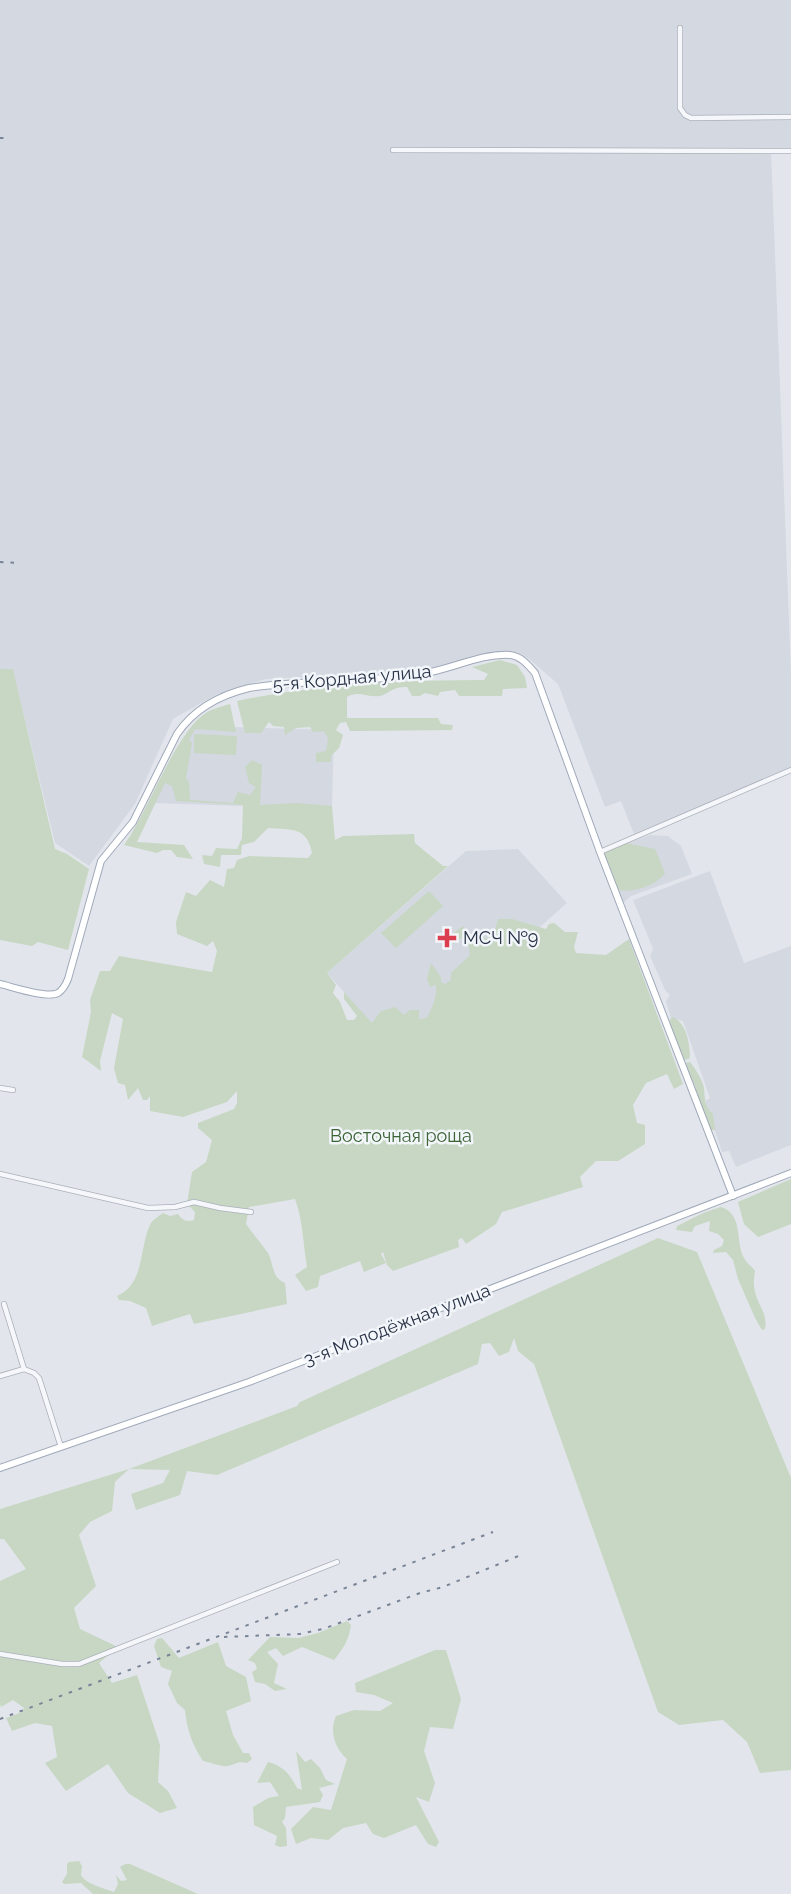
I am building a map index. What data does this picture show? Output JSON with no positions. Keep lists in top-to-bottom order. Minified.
{"streets":{"main road":["5-я Кордная улица","3-я Молодёжная улица"]},"crossings":[["5-я Кордная улица","3-я Молодёжная улица"]],"parks":["Восточная роща"],"places":{"health":["МСЧ №9"]}}
